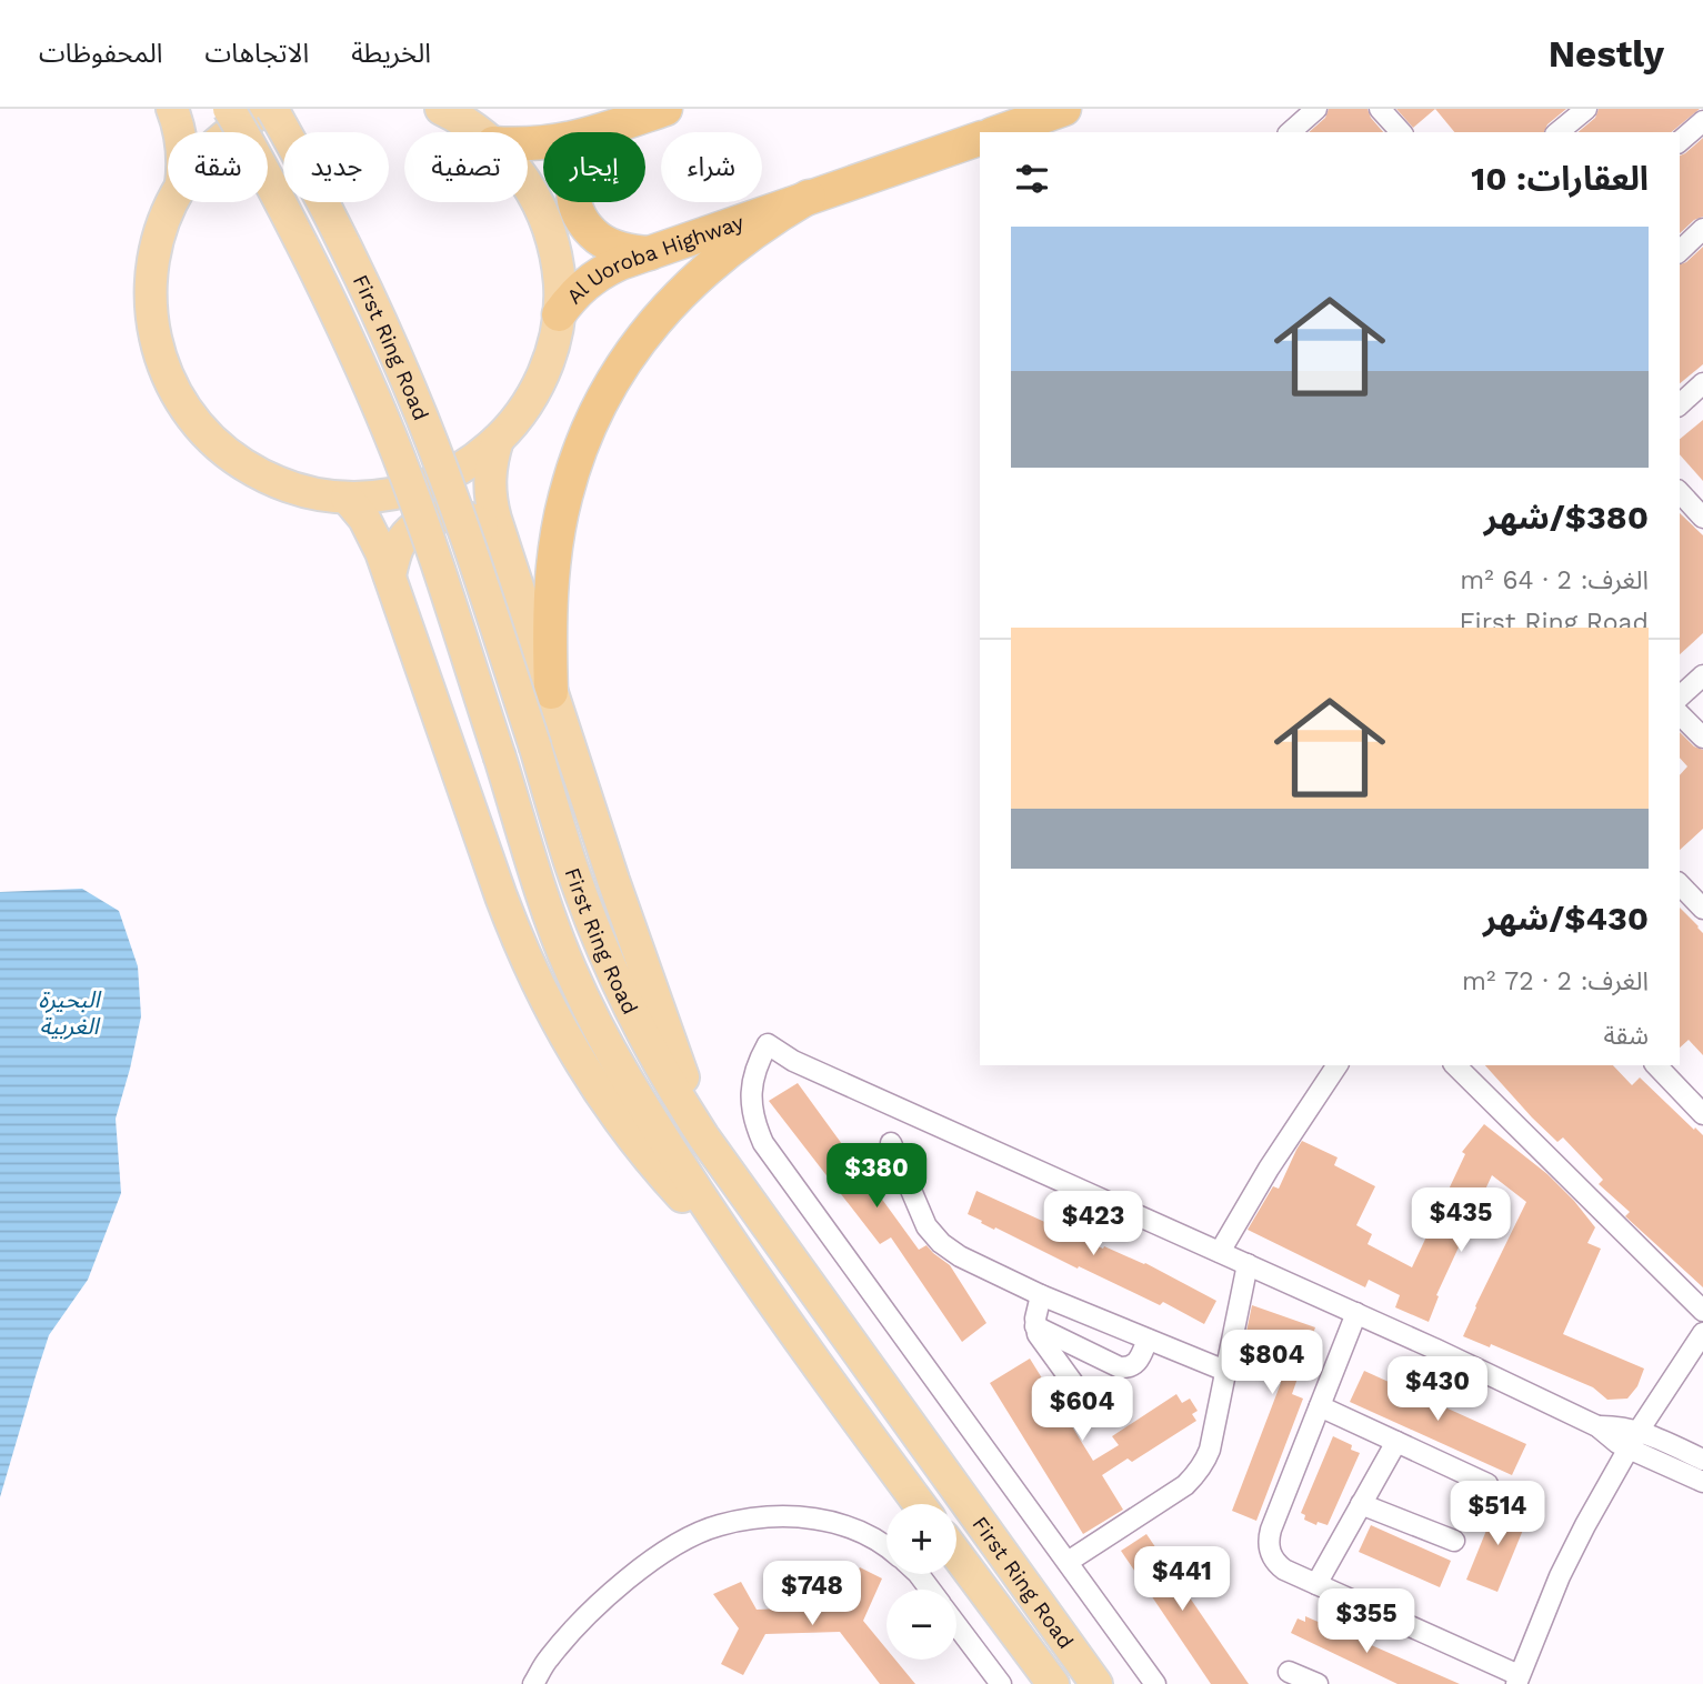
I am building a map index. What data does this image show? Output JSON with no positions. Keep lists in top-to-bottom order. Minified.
{"streets":{"highway":["Al Uoroba Highway"],"main road":["First Ring Road"]},"water":["البحيرة الغربية"],"page":{"header":"Nestly","nav":["الخريطة","الاتجاهات","المحفوظات"],"chip":["شراء","إيجار","تصفية","جديد","شقة"],"heading":"العقارات: 10","list":[{"name":"$380/شهر","note":"الغرف: 2 · 64 m² · First Ring Road"},{"name":"$430/شهر","note":"الغرف: 2 · 72 m² · شقة"}],"price":["$380","$435","$423","$804","$430","$604","$514","$441","$748","$355"],"map_buttons":["+","−"]}}
